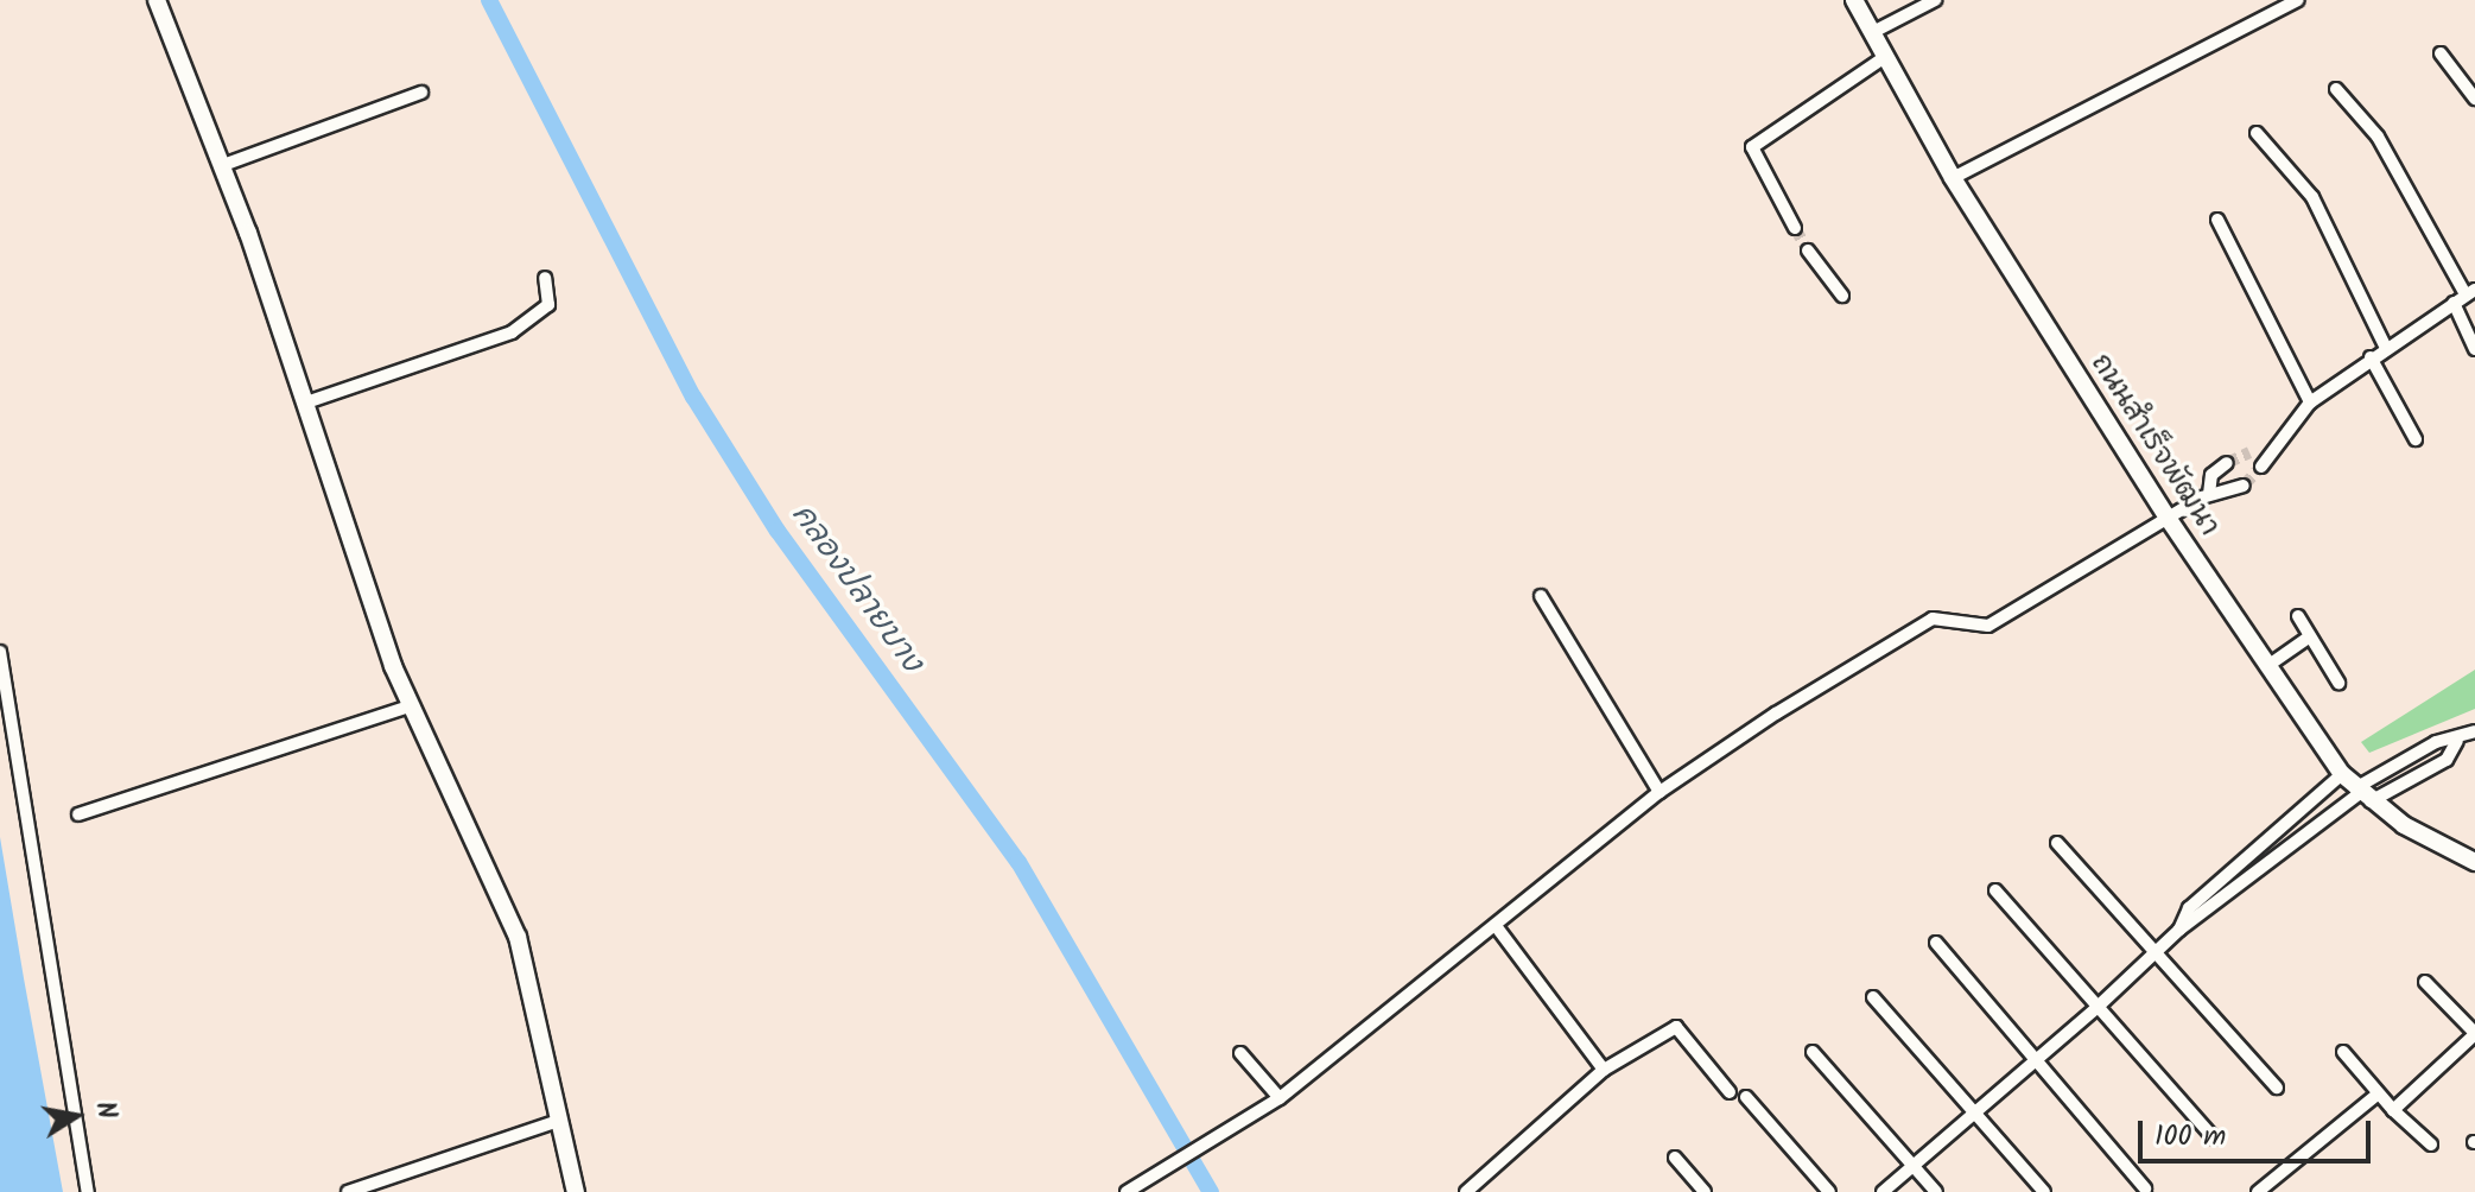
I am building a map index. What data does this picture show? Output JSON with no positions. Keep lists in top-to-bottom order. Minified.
{"streets":{"street":["ถนนสำเร็จพัฒนา"]},"water":["คลองปลายบาง"],"scale_bar":"100 m","north":"right"}
